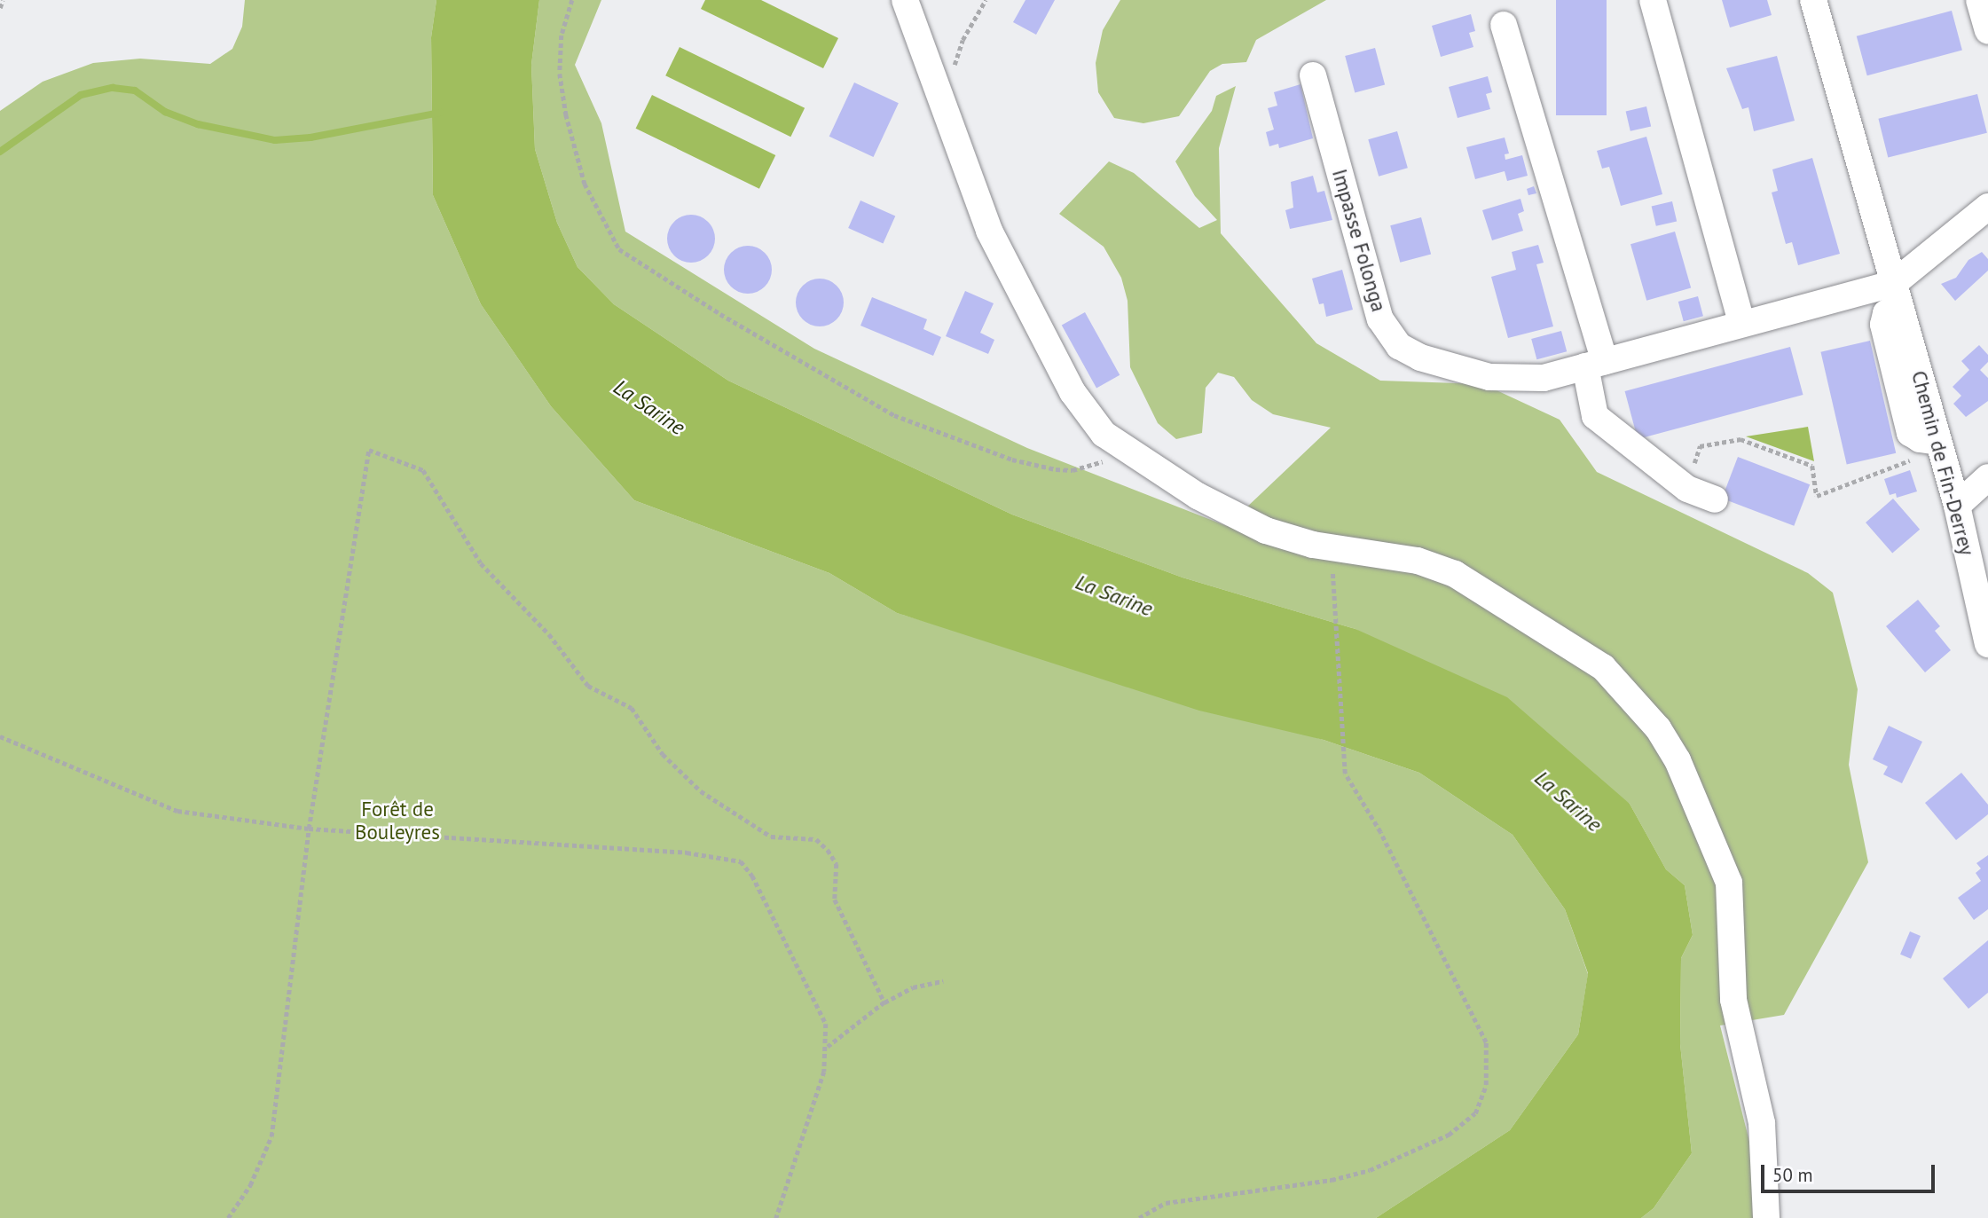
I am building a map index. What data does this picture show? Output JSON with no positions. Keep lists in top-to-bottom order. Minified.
{"streets":{"street":["Impasse Folonga","Chemin de Fin-Derrey"]},"crossings":[["Impasse Folonga","Chemin de Fin-Derrey"]],"water":["La Sarine"],"parks":["Forêt de Bouleyres"],"scale_bar":"50 m"}
